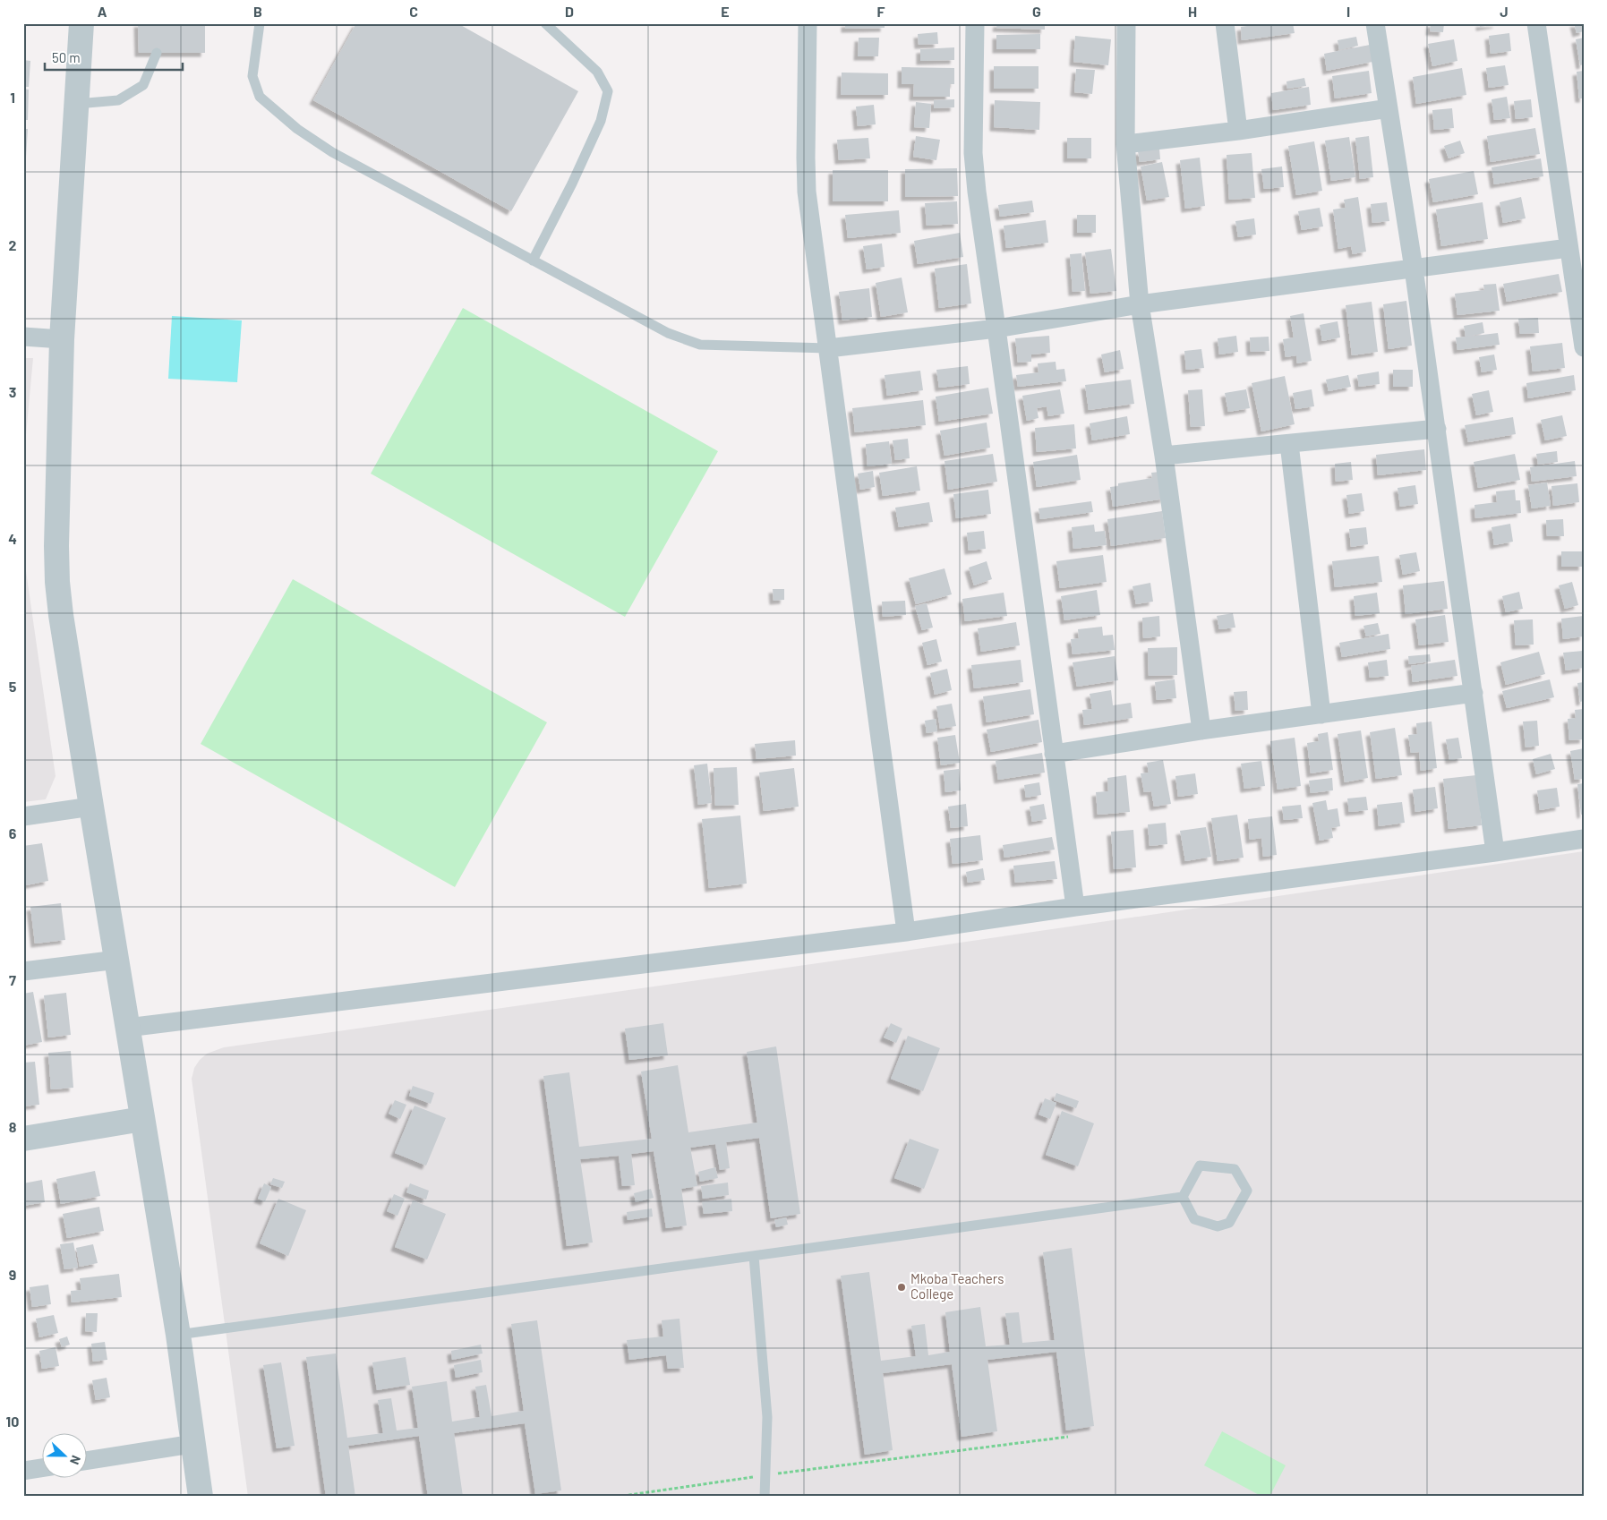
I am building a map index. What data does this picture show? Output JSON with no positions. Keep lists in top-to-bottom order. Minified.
{"places":["Mkoba Teachers College"],"scale_bar":"50 m","north":"right","grid":{"columns":["A","B","C","D","E","F","G","H","I","J"],"rows":["1","2","3","4","5","6","7","8","9","10"]}}
